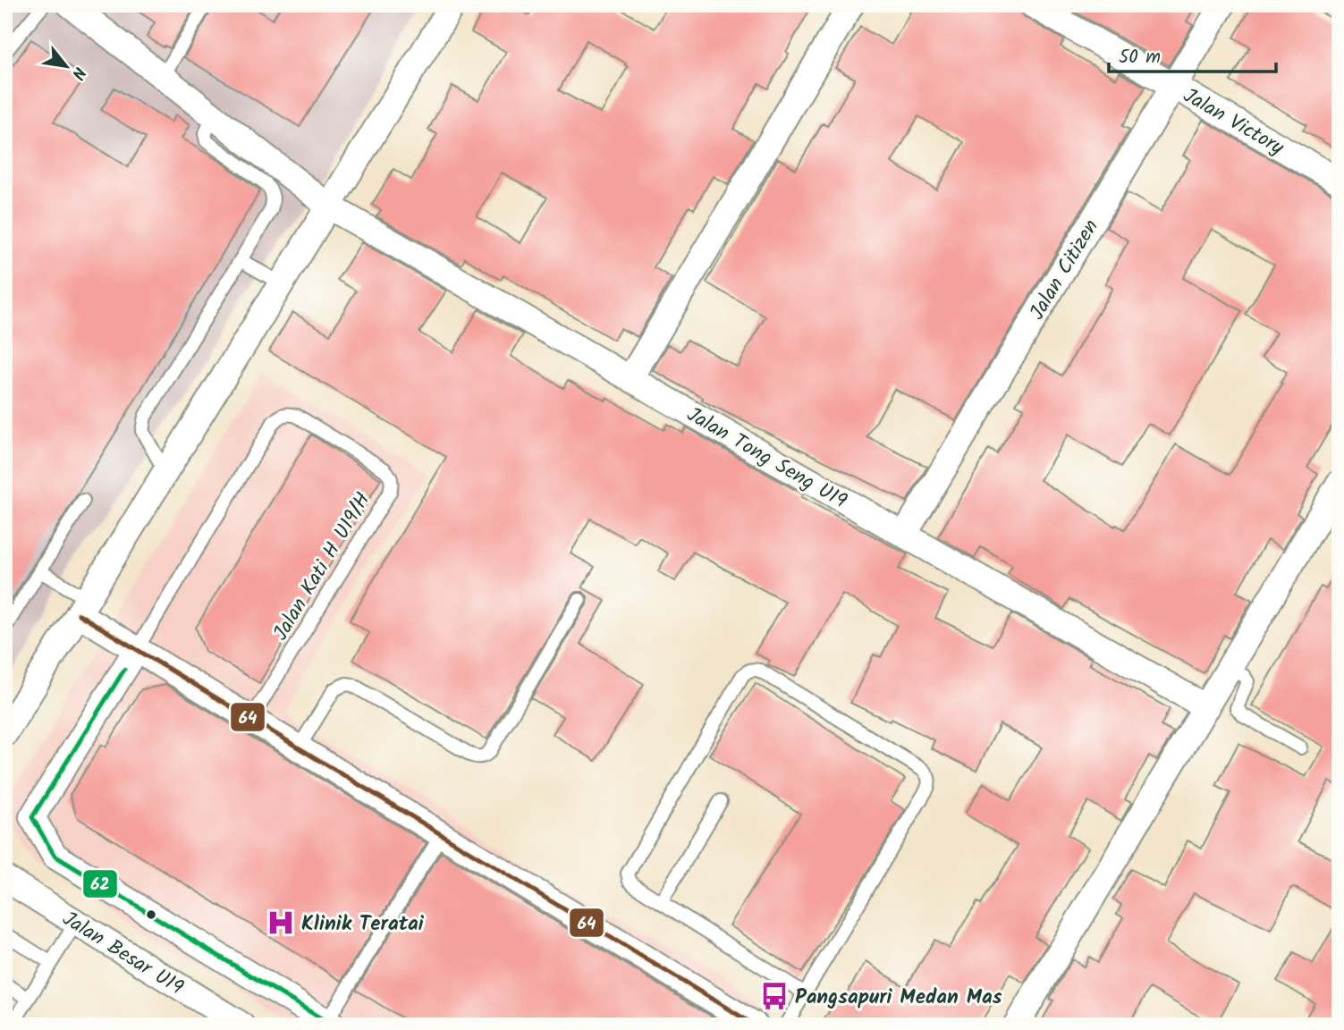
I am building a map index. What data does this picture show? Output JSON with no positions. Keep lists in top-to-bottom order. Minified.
{"streets":{"street":["Jalan Victory","Jalan Citizen","Jalan Tong Seng U19","Jalan Besar U19"],"lane":["Jalan Kati H U19/H"]},"crossings":[["Jalan Victory","Jalan Citizen"],["Jalan Citizen","Jalan Tong Seng U19"]],"places":{"hospital":["Klinik Teratai"],"bus stop":["Pangsapuri Medan Mas"]},"lines":["transit line 64","transit line 62"],"scale_bar":"50 m","north":"bottom right"}
